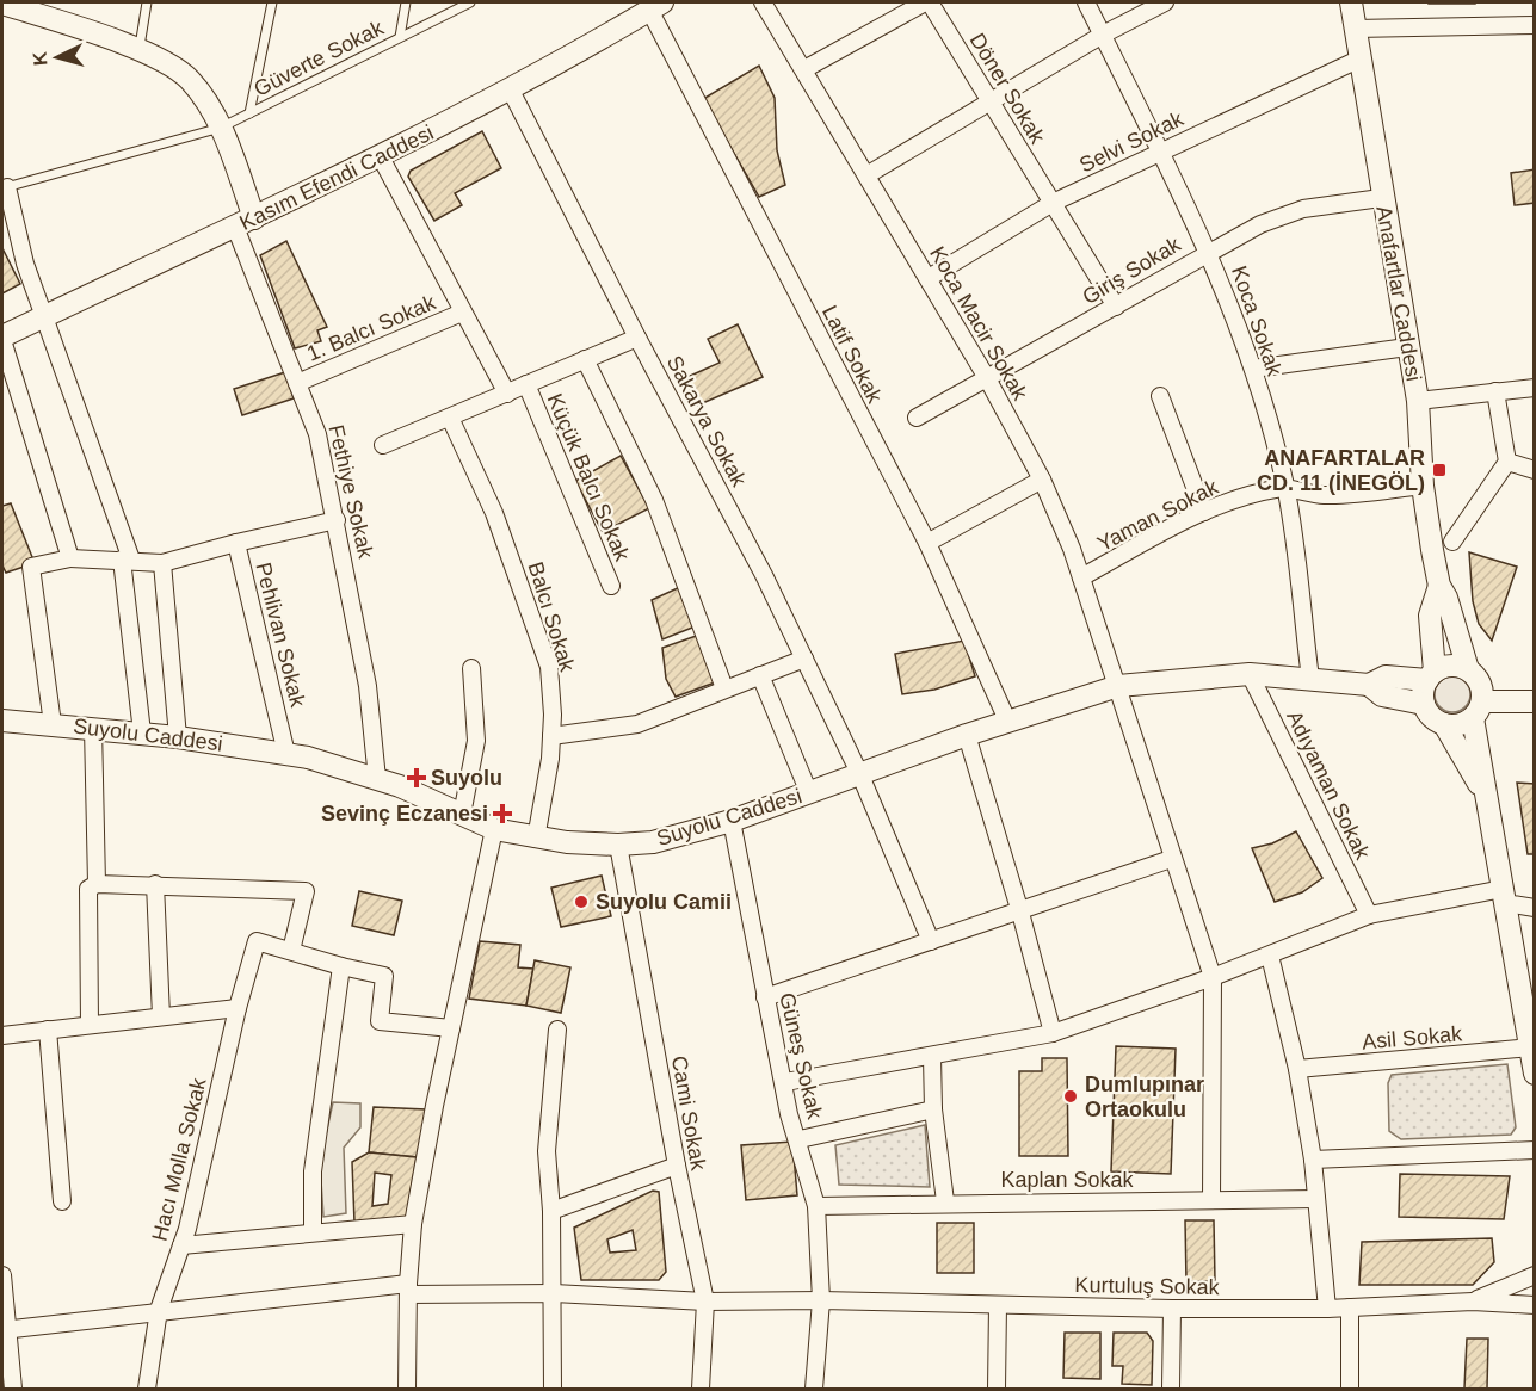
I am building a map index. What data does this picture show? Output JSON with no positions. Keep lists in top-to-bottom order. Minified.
{"streets":{"street":["Döner Sokak","Selvi Sokak","Kasım Efendi Caddesi","Giriş Sokak","Anafartlar Caddesi","Koca Sokak","Koca Macir Sokak","1. Balcı Sokak","Latif Sokak","Sakarya Sokak","Küçük Balcı Sokak","Fethiye Sokak","Yaman Sokak","Balcı Sokak","Pehlivan Sokak","Suyolu Caddesi","Adıyaman Sokak","Asil Sokak","Güneş Sokak","Cami Sokak","Hacı Molla Sokak","Kaplan Sokak","Kurtuluş Sokak"],"lane":["Güverte Sokak"]},"crossings":[["Döner Sokak","Selvi Sokak"],["Döner Sokak","Giriş Sokak"],["Selvi Sokak","Anafartlar Caddesi"],["Selvi Sokak","Koca Sokak"],["Selvi Sokak","Koca Macir Sokak"],["Kasım Efendi Caddesi","Latif Sokak"],["Kasım Efendi Caddesi","Sakarya Sokak"],["Kasım Efendi Caddesi","Fethiye Sokak"],["Giriş Sokak","Anafartlar Caddesi"],["Giriş Sokak","Koca Sokak"],["Giriş Sokak","Koca Macir Sokak"],["Koca Sokak","Yaman Sokak"],["Koca Sokak","Suyolu Caddesi"],["Koca Macir Sokak","Yaman Sokak"],["Koca Macir Sokak","Suyolu Caddesi"],["Koca Macir Sokak","Kaplan Sokak"],["1. Balcı Sokak","Fethiye Sokak"],["Latif Sokak","Suyolu Caddesi"],["Sakarya Sokak","Suyolu Caddesi"],["Fethiye Sokak","Pehlivan Sokak"],["Fethiye Sokak","Suyolu Caddesi"],["Balcı Sokak","Suyolu Caddesi"],["Pehlivan Sokak","Suyolu Caddesi"],["Suyolu Caddesi","Adıyaman Sokak"],["Suyolu Caddesi","Güneş Sokak"],["Suyolu Caddesi","Cami Sokak"],["Güneş Sokak","Kaplan Sokak"],["Güneş Sokak","Kurtuluş Sokak"],["Cami Sokak","Kurtuluş Sokak"],["Hacı Molla Sokak","Kurtuluş Sokak"]],"places":{"transit":["ANAFARTALAR CD. 11 (İNEGÖL)"],"health":["Suyolu","Sevinç Eczanesi"],"other":["Suyolu Camii","Dumlupınar Ortaokulu"]},"north":"left"}
